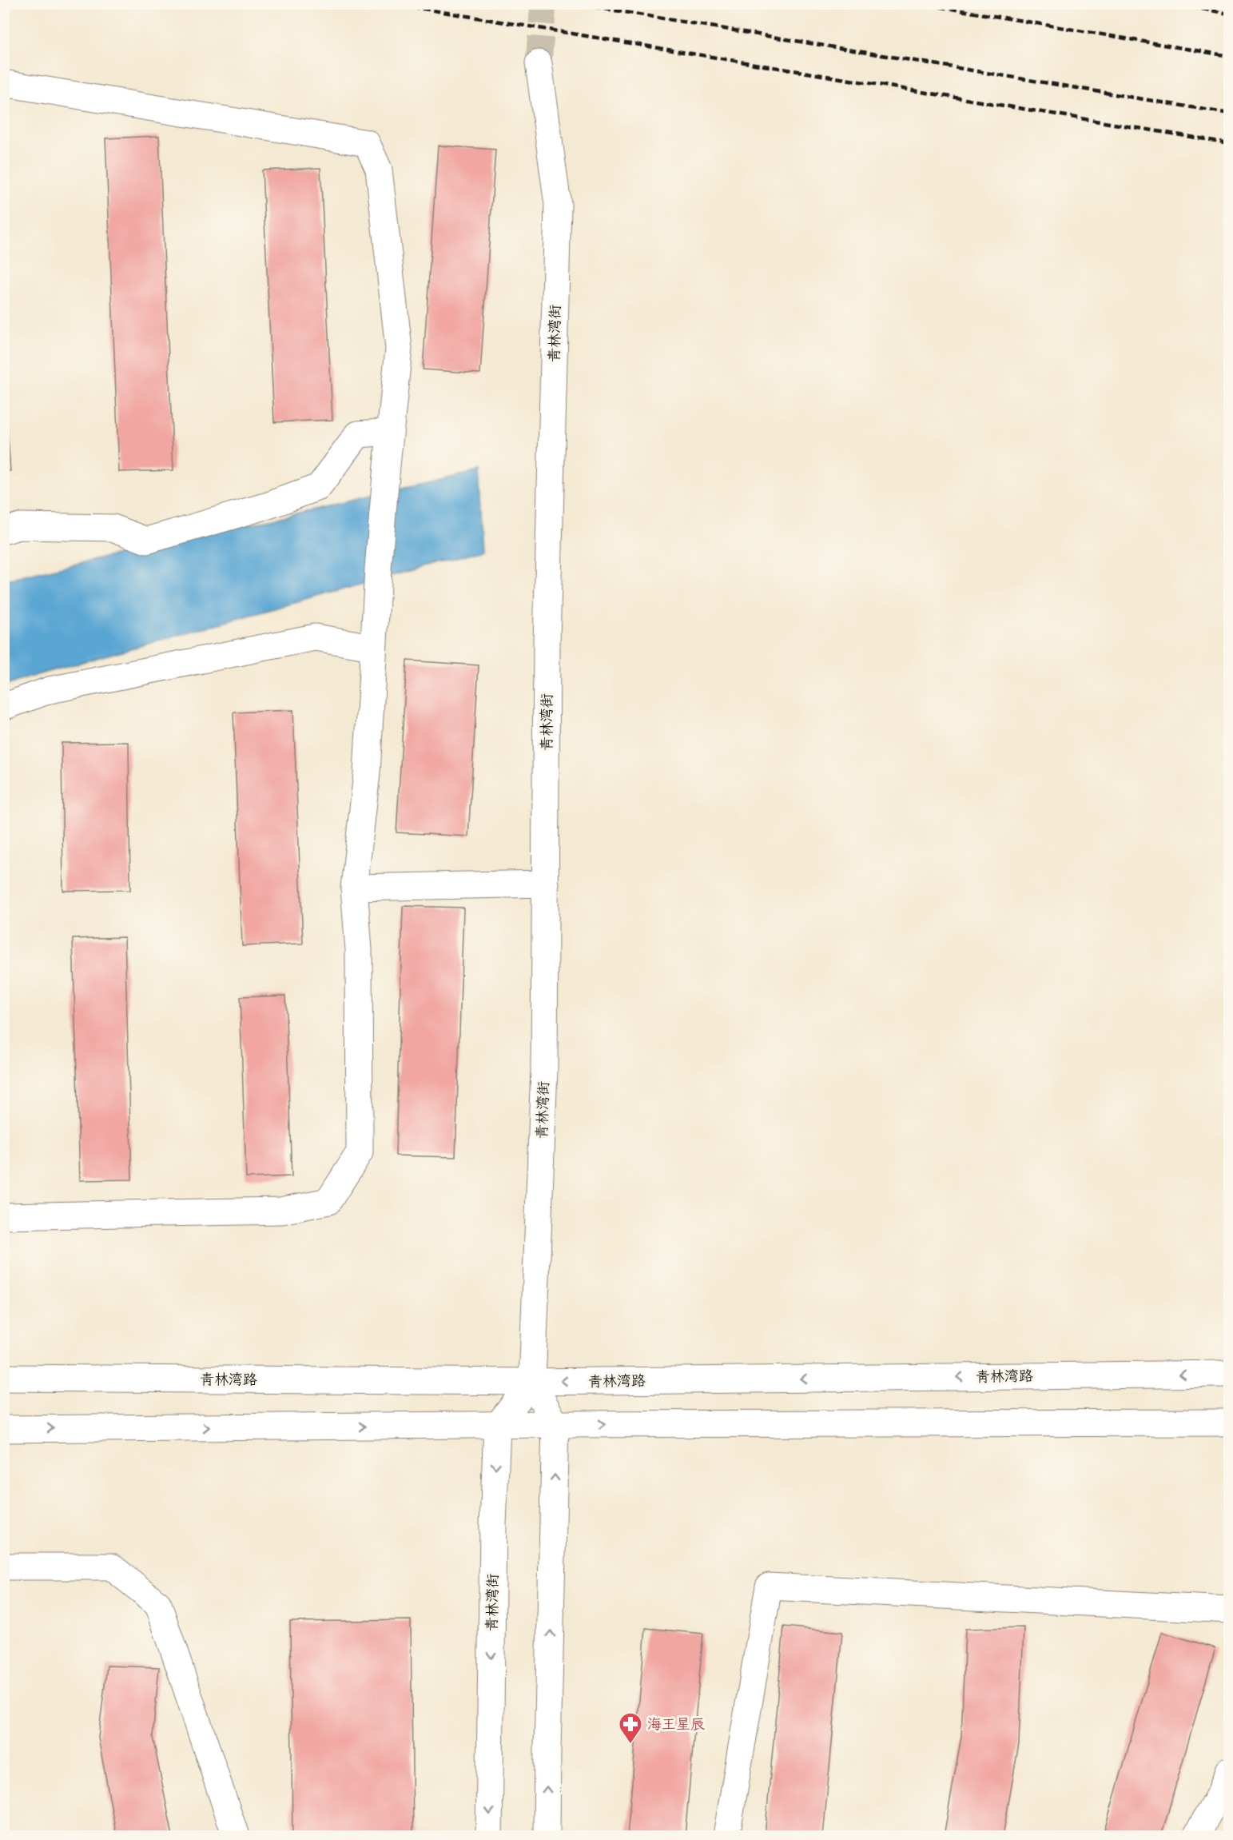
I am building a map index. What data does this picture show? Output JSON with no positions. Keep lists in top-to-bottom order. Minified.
{"streets":{"main road":["青林湾街","青林湾路"]},"crossings":[["青林湾街","青林湾路"]],"places":{"pharmacy":["海王星辰"]}}
